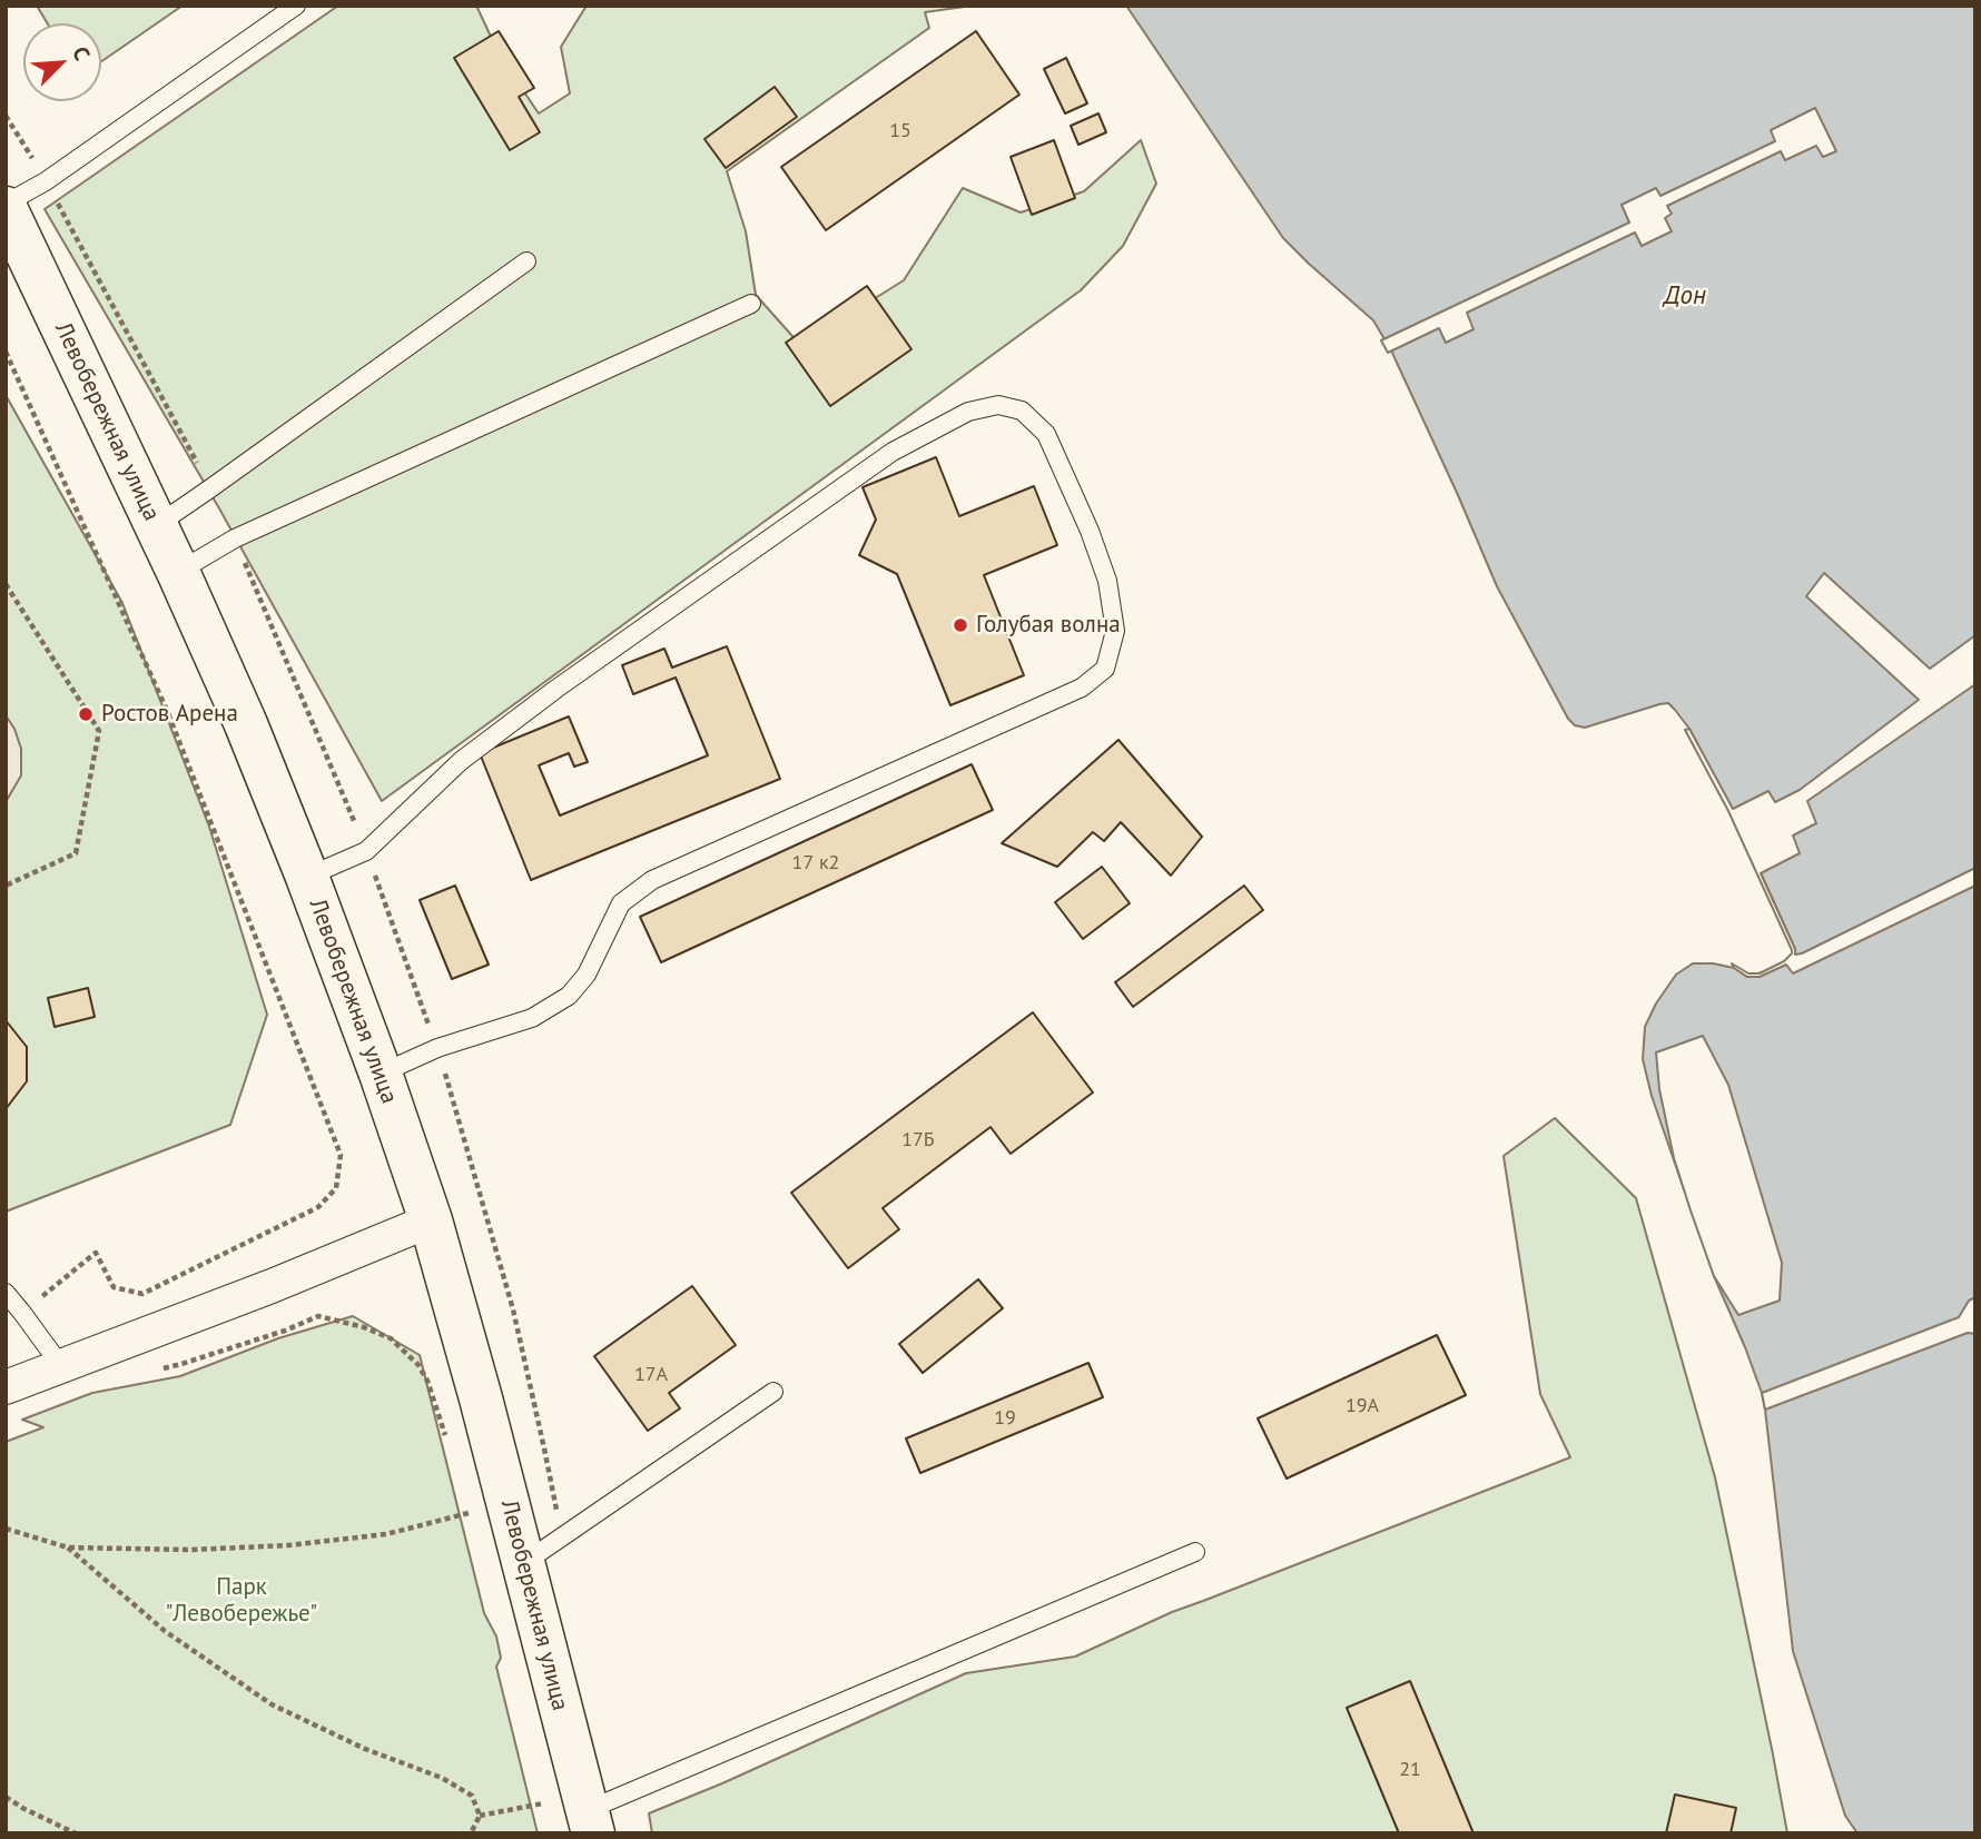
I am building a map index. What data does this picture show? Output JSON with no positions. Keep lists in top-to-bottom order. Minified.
{"streets":{"main road":["Левобережная улица"]},"water":["Дон"],"parks":["Парк \"Левобережье\""],"places":["Голубая волна","Ростов Арена"],"house_numbers":["15","17 к2","17Б","17А","19А","19","21"],"north":"top right"}
